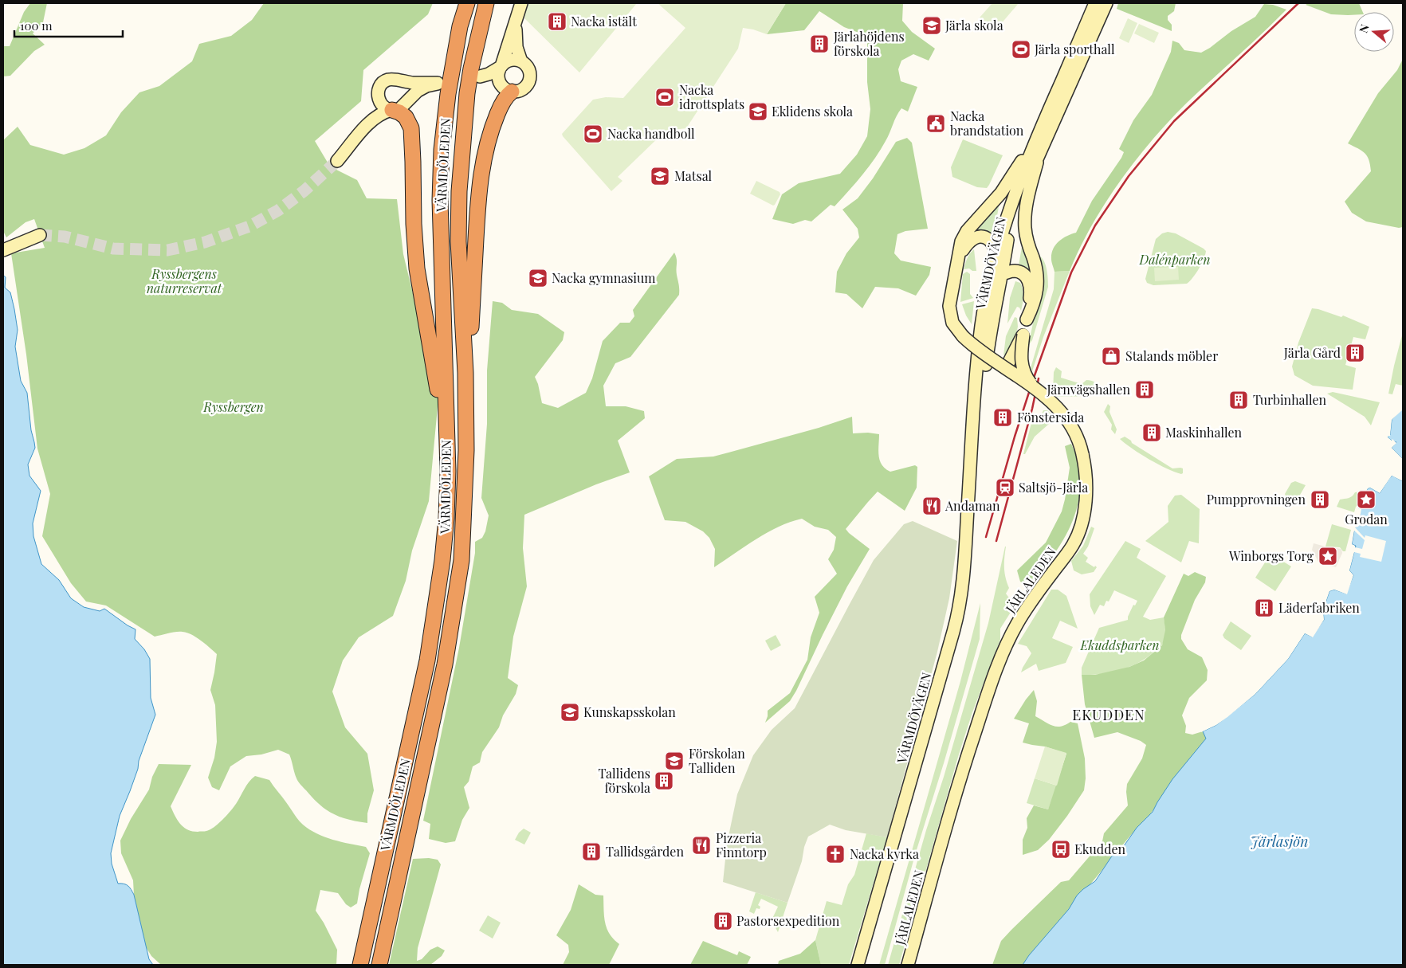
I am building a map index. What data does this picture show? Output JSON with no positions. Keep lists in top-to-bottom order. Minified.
{"streets":{"highway":["VÄRMDÖLEDEN"],"main road":["VÄRMDÖVÄGEN","JÄRLALEDEN"]},"districts":["EKUDDEN"],"water":["Järlasjön"],"parks":["Dalénparken","Ryssbergens naturreservat","Ryssbergen","Ekuddsparken"],"places":{"building":["Nacka istält","Järlahöjdens förskola","Järla Gård","Järnvägshallen","Turbinhallen","Fönstersida","Maskinhallen","Pumpprovningen","Läderfabriken","Tallidens förskola","Tallidsgården","Pastorsexpedition"],"school or university":["Järla skola","Eklidens skola","Matsal","Nacka gymnasium","Kunskapsskolan","Förskolan Talliden"],"sports":["Järla sporthall","Nacka idrottsplats","Nacka handboll"],"public building":["Nacka brandstation"],"shop":["Stalands möbler"],"station":["Saltsjö-Järla"],"place":["Grodan","Winborgs Torg"],"restaurant":["Andaman","Pizzeria Finntorp"],"bus stop":["Ekudden"],"church":["Nacka kyrka"]},"scale_bar":"100 m","north":"left"}
